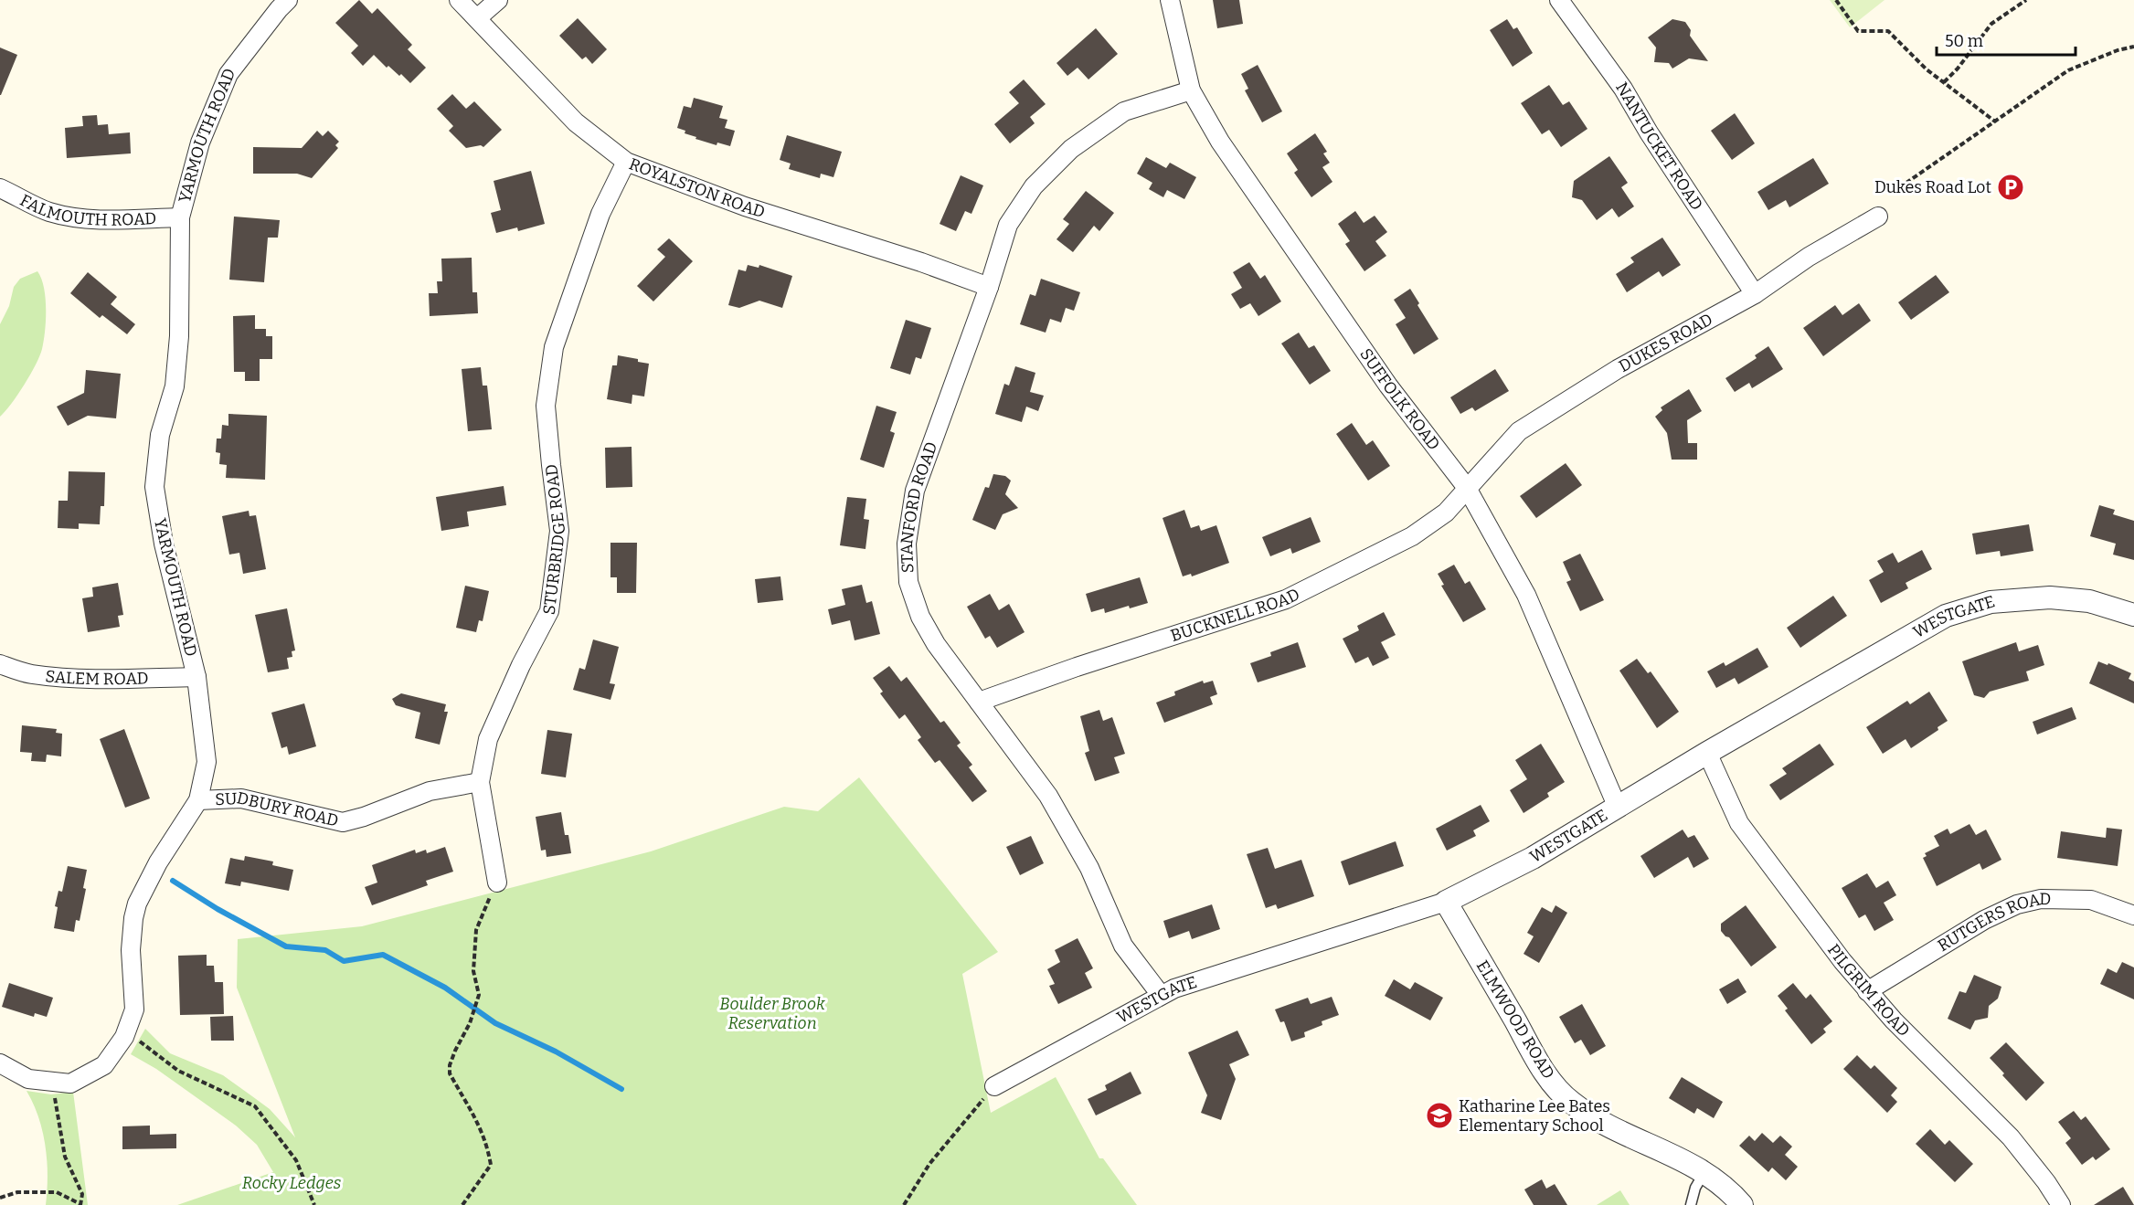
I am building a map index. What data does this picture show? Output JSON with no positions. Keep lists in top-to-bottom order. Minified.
{"streets":{"street":["YARMOUTH ROAD","NANTUCKET ROAD","ROYALSTON ROAD","FALMOUTH ROAD","DUKES ROAD","SUFFOLK ROAD","STANFORD ROAD","STURBRIDGE ROAD","BUCKNELL ROAD","WESTGATE","SALEM ROAD","SUDBURY ROAD","RUTGERS ROAD","PILGRIM ROAD","ELMWOOD ROAD"]},"crossings":[["YARMOUTH ROAD","FALMOUTH ROAD"],["YARMOUTH ROAD","SALEM ROAD"],["YARMOUTH ROAD","SUDBURY ROAD"],["NANTUCKET ROAD","DUKES ROAD"],["ROYALSTON ROAD","STANFORD ROAD"],["ROYALSTON ROAD","STURBRIDGE ROAD"],["DUKES ROAD","SUFFOLK ROAD"],["DUKES ROAD","BUCKNELL ROAD"],["SUFFOLK ROAD","STANFORD ROAD"],["SUFFOLK ROAD","BUCKNELL ROAD"],["SUFFOLK ROAD","WESTGATE"],["STANFORD ROAD","BUCKNELL ROAD"],["STANFORD ROAD","WESTGATE"],["STURBRIDGE ROAD","SUDBURY ROAD"],["WESTGATE","PILGRIM ROAD"],["WESTGATE","ELMWOOD ROAD"],["RUTGERS ROAD","PILGRIM ROAD"]],"parks":["Boulder Brook Reservation","Rocky Ledges"],"places":{"parking":["Dukes Road Lot"],"school or university":["Katharine Lee Bates Elementary School"]},"scale_bar":"50 m"}
